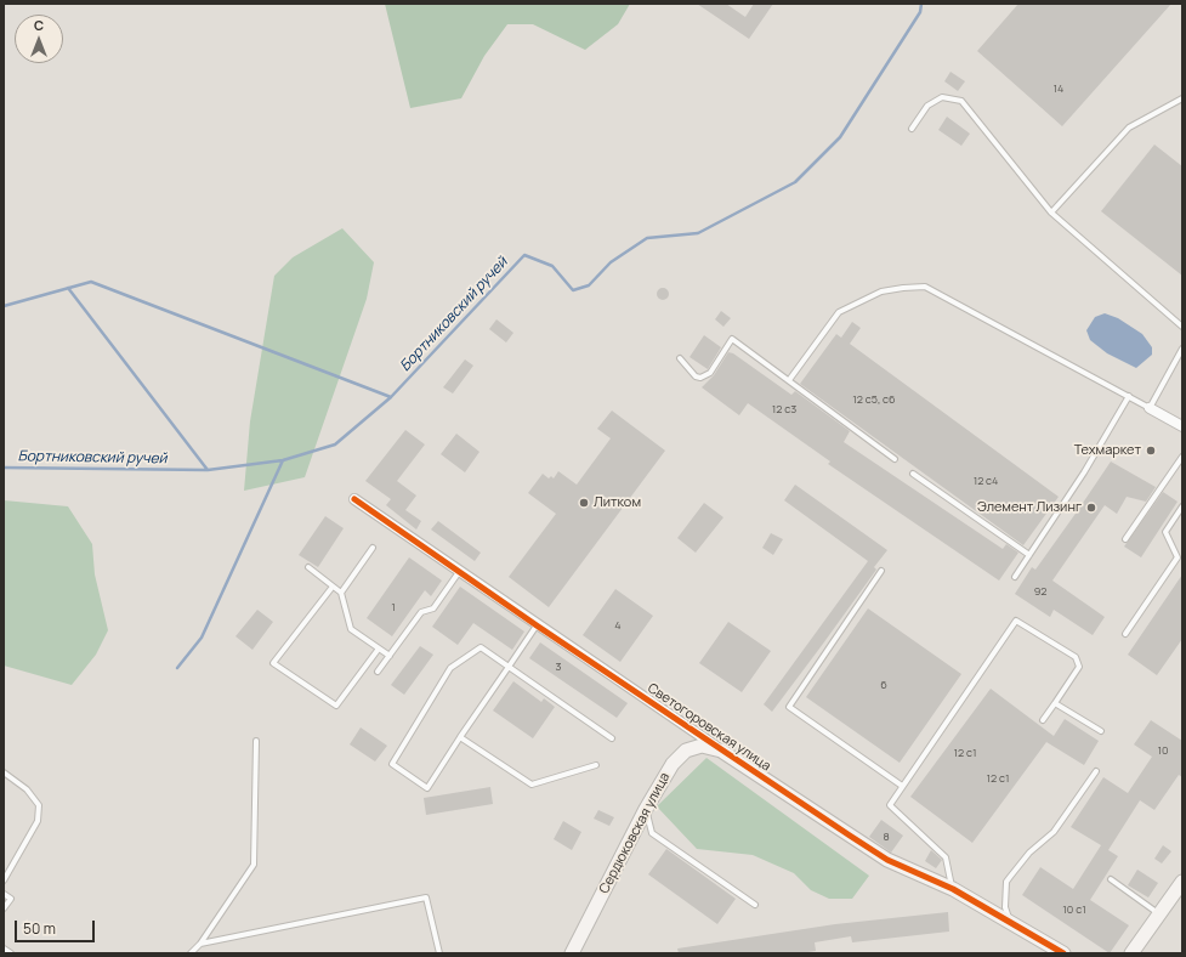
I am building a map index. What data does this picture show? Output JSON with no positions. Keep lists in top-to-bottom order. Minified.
{"streets":{"street":["Светогоровская улица","Сердюковская улица"]},"crossings":[["Светогоровская улица","Сердюковская улица"]],"water":["Бортниковский ручей"],"places":["Техмаркет","Литком","Элемент Лизинг"],"house_numbers":["14","12 с5, с6","12 с3","12 с4","92","1","4","3","6","10","12 с1","12 с1","8","10 с1"],"scale_bar":"50 m","north":"top"}
